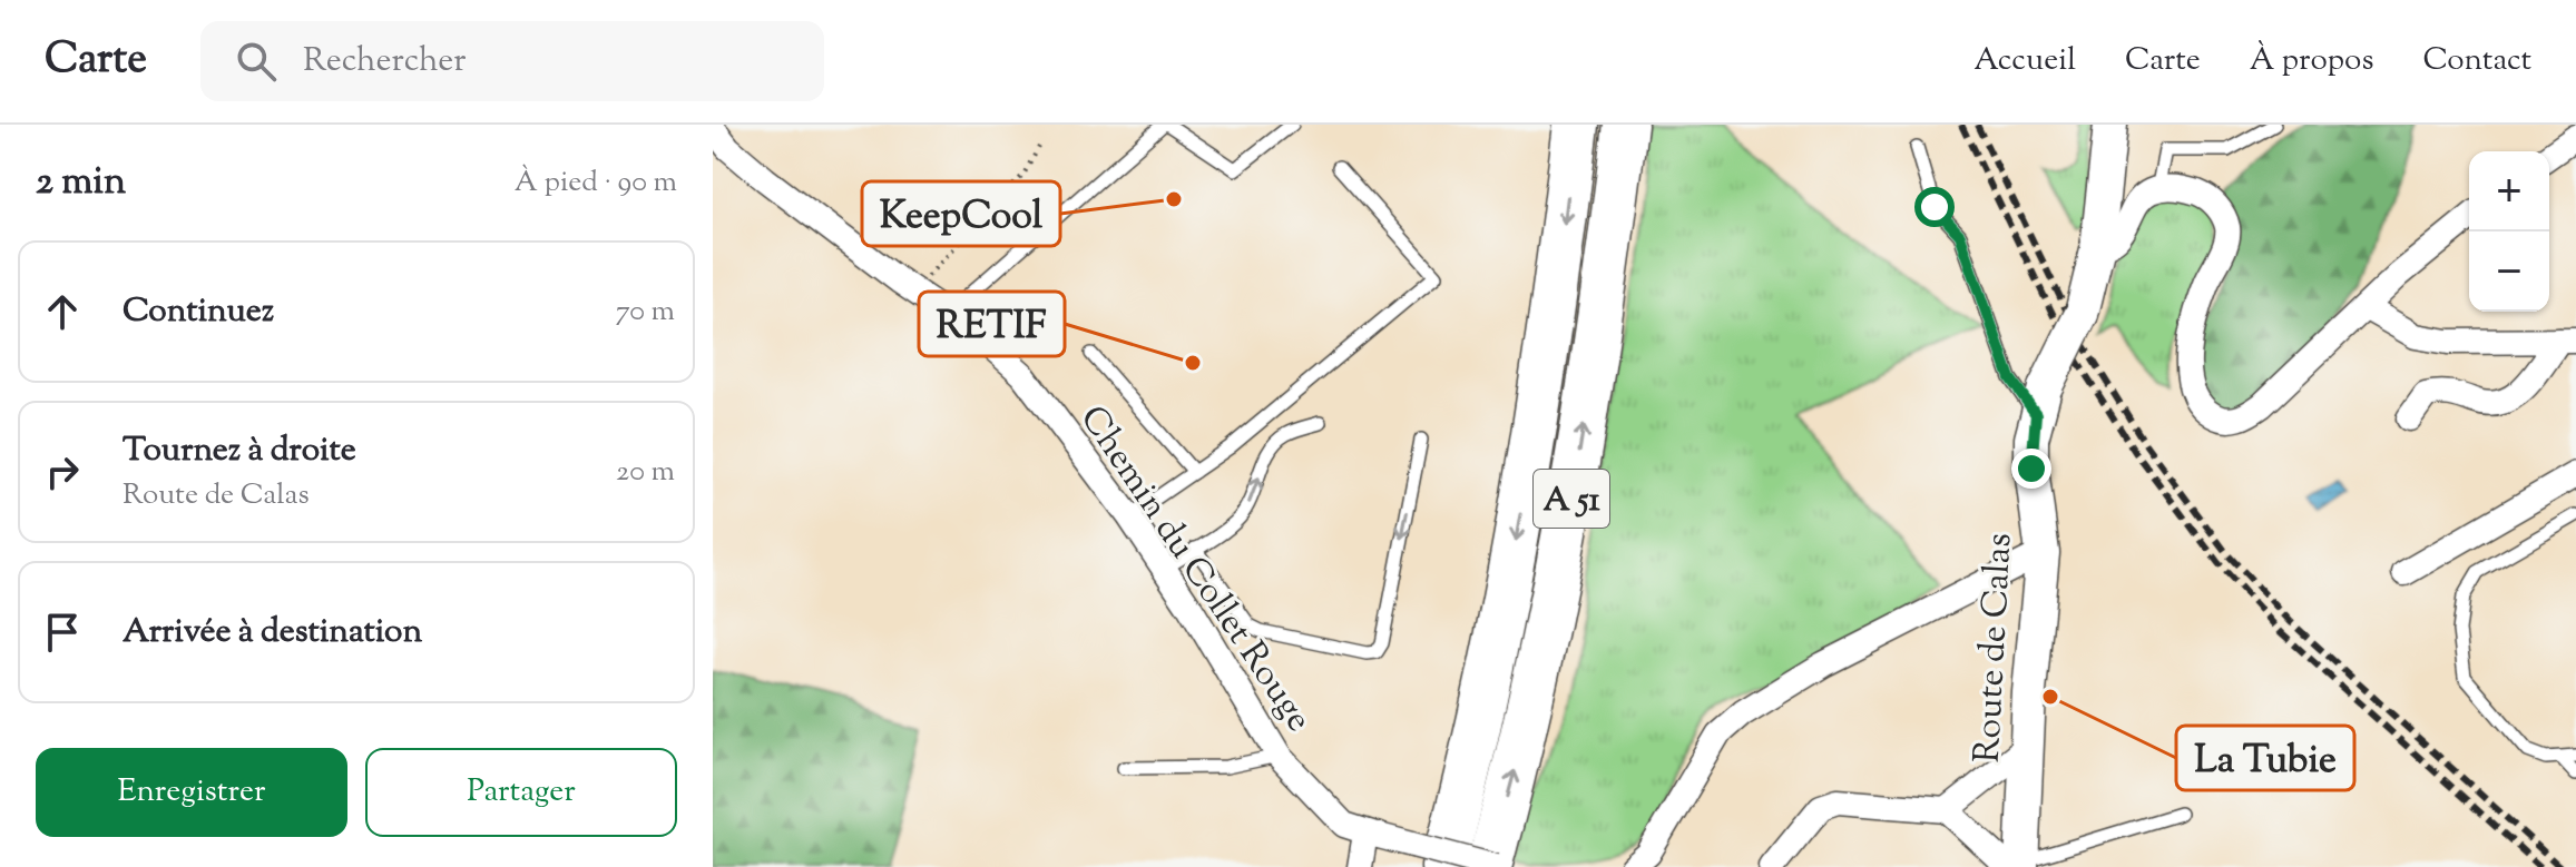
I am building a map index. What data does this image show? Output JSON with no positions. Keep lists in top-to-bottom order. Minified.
{"streets":{"highway":["A 51"],"main road":["Route de Calas"],"street":["Chemin du Collet Rouge"]},"places":["KeepCool","RETIF","La Tubie"],"page":{"header":"Carte","search":"Rechercher","nav":["Accueil","Carte","À propos","Contact"],"heading":["2 min","À pied · 90 m"],"map_buttons":["+","−"],"list":[["Continuez","70 m"],["Tournez à droite","Route de Calas","20 m"],"Arrivée à destination"],"buttons":["Enregistrer","Partager"]}}
